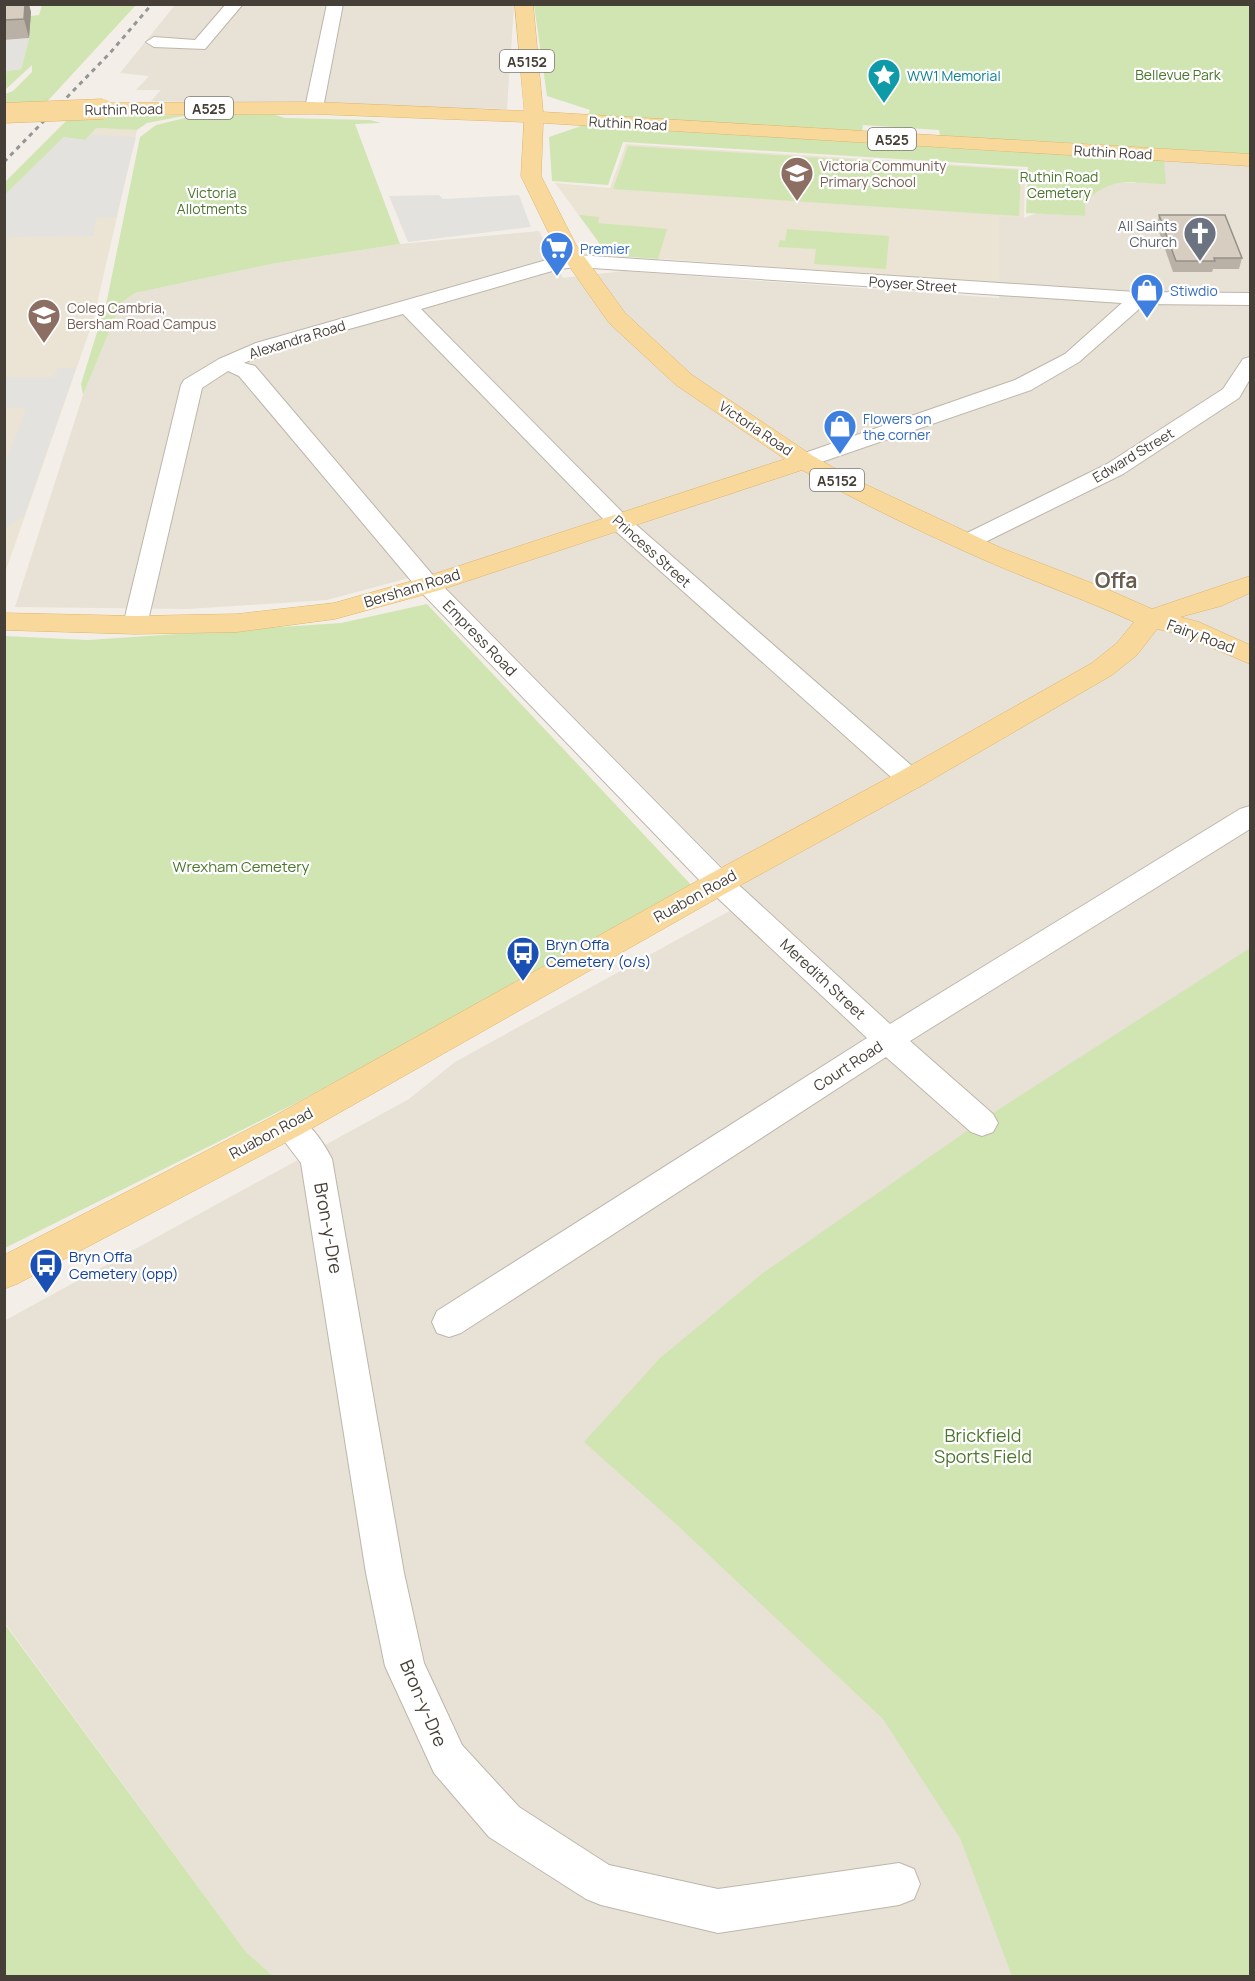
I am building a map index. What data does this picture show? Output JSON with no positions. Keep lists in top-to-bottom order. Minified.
{"streets":{"main road":["A5152","A525","Ruthin Road","Victoria Road","Bersham Road","Fairy Road","Ruabon Road"],"street":["Poyser Street","Alexandra Road","Edward Street","Princess Street","Empress Road","Meredith Street","Court Road","Bron-y-Dre"]},"crossings":[["A5152","Ruthin Road"],["A5152","Victoria Road"],["Ruthin Road","Victoria Road"],["Poyser Street","Alexandra Road"],["Poyser Street","Victoria Road"],["Alexandra Road","Victoria Road"],["Alexandra Road","Princess Street"],["Alexandra Road","Bersham Road"],["Alexandra Road","Empress Road"],["Victoria Road","Edward Street"],["Victoria Road","Bersham Road"],["Victoria Road","Fairy Road"],["Victoria Road","Ruabon Road"],["Princess Street","Bersham Road"],["Princess Street","Ruabon Road"],["Bersham Road","Empress Road"],["Fairy Road","Ruabon Road"],["Empress Road","Ruabon Road"],["Empress Road","Meredith Street"],["Ruabon Road","Meredith Street"],["Ruabon Road","Bron-y-Dre"],["Meredith Street","Court Road"]],"districts":["Offa"],"parks":["Bellevue Park","Ruthin Road Cemetery","Victoria Allotments","Wrexham Cemetery","Brickfield Sports Field"],"places":{"place":["WW1 Memorial"],"school or university":["Victoria Community Primary School","Coleg Cambria, Bersham Road Campus"],"church":["All Saints Church"],"supermarket":["Premier"],"shop":["Stiwdio","Flowers on the corner"],"bus stop":["Bryn Offa Cemetery (o/s)","Bryn Offa Cemetery (opp)"]}}
